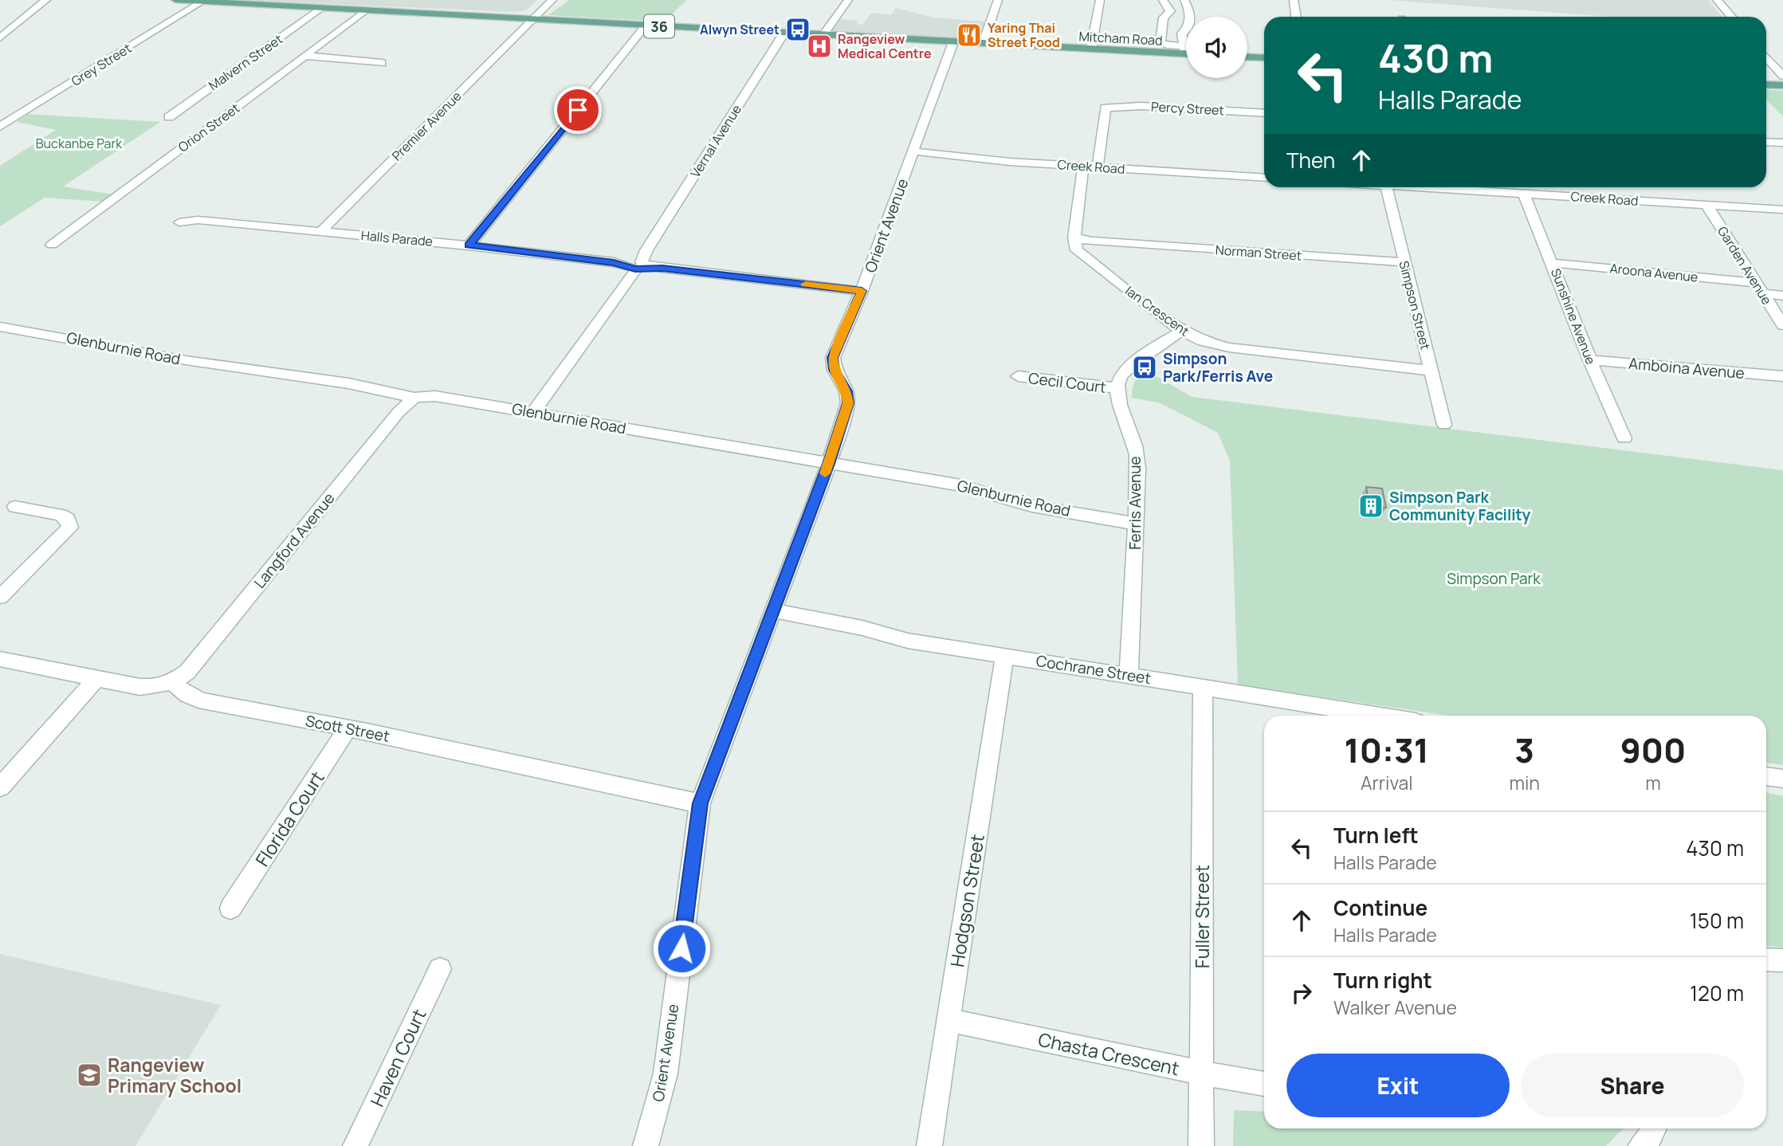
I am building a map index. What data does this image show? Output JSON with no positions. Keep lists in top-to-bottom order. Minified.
{"streets":{"main road":["36","Mitcham Road"],"street":["Malvern Street","Grey Street","Percy Street","Premier Avenue","Orion Street","Vernal Avenue","Creek Road","Orient Avenue","Halls Parade","Norman Street","Garden Avenue","Aroona Avenue","Simpson Street","Ian Crescent","Sunshine Avenue","Glenburnie Road","Amboina Avenue","Cecil Court","Ferris Avenue","Langford Avenue","Cochrane Street","Scott Street","Florida Court","Hodgson Street","Fuller Street","Chasta Crescent","Haven Court"]},"crossings":[["Mitcham Road","Malvern Street"],["Mitcham Road","Grey Street"],["Mitcham Road","Premier Avenue"],["Mitcham Road","Orion Street"],["Mitcham Road","Vernal Avenue"],["Mitcham Road","Orient Avenue"],["Percy Street","Creek Road"],["Premier Avenue","Halls Parade"],["Vernal Avenue","Halls Parade"],["Vernal Avenue","Glenburnie Road"],["Creek Road","Orient Avenue"],["Creek Road","Garden Avenue"],["Creek Road","Sunshine Avenue"],["Orient Avenue","Halls Parade"],["Orient Avenue","Glenburnie Road"],["Orient Avenue","Cochrane Street"],["Orient Avenue","Scott Street"],["Norman Street","Simpson Street"],["Norman Street","Ian Crescent"],["Garden Avenue","Aroona Avenue"],["Aroona Avenue","Sunshine Avenue"],["Simpson Street","Ian Crescent"],["Sunshine Avenue","Amboina Avenue"],["Glenburnie Road","Ferris Avenue"],["Glenburnie Road","Langford Avenue"],["Cecil Court","Ferris Avenue"],["Ferris Avenue","Cochrane Street"],["Langford Avenue","Scott Street"],["Cochrane Street","Hodgson Street"],["Cochrane Street","Fuller Street"],["Scott Street","Florida Court"],["Hodgson Street","Chasta Crescent"],["Fuller Street","Chasta Crescent"]],"parks":["Buckanbe Park","Simpson Park"],"places":{"bus stop":["Alwyn Street","Simpson Park/Ferris Ave"],"restaurant":["Yaring Thai Street Food"],"hospital":["Rangeview Medical Centre"],"building":["Simpson Park Community Facility"],"school or university":["Rangeview Primary School"]},"page":{"turn":["430 m","Halls Parade"],"then":"Then","eta":["10:31","Arrival","3","min","900","m"],"list":[{"name":"Turn left","note":"Halls Parade","value":"430 m"},{"name":"Continue","note":"Halls Parade","value":"150 m"},{"name":"Turn right","note":"Walker Avenue","value":"120 m"}],"buttons":["Exit","Share"]}}
